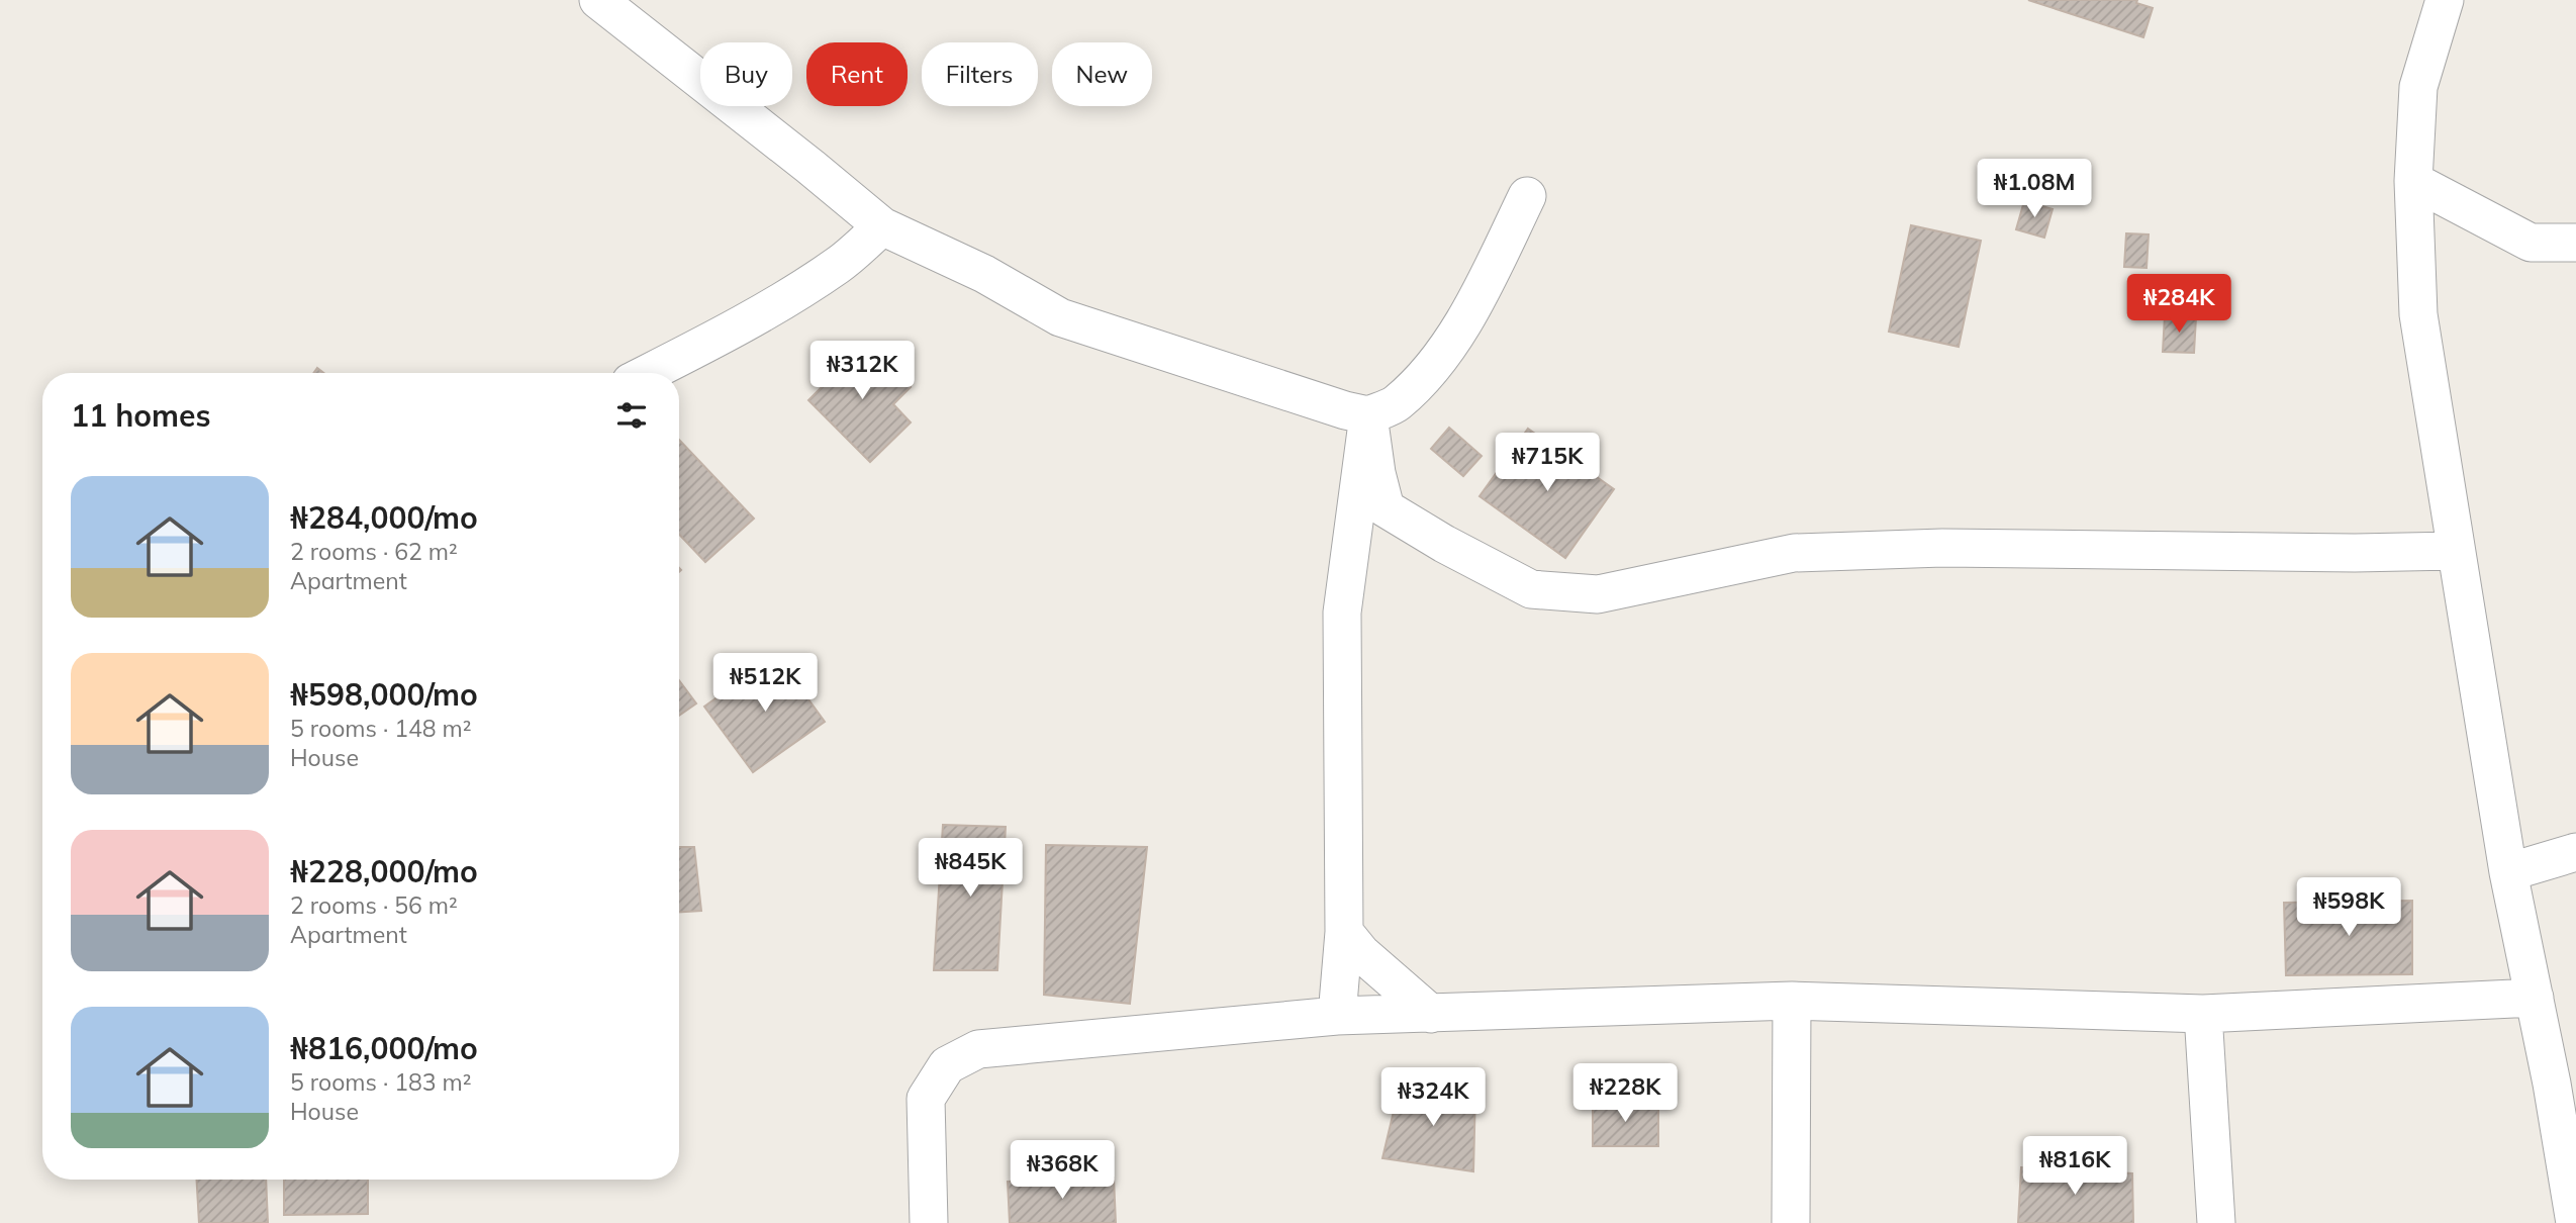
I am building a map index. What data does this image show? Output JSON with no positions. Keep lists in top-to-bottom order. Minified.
{"page":{"chip":["Buy","Rent","Filters","New"],"price":["₦1.08M","₦284K","₦312K","₦715K","₦512K","₦845K","₦598K","₦228K","₦324K","₦816K","₦368K"],"heading":"11 homes","list":[{"name":"₦284,000/mo","note":"2 rooms · 62 m² · Apartment"},{"name":"₦598,000/mo","note":"5 rooms · 148 m² · House"},{"name":"₦228,000/mo","note":"2 rooms · 56 m² · Apartment"},{"name":"₦816,000/mo","note":"5 rooms · 183 m² · House"}]}}
